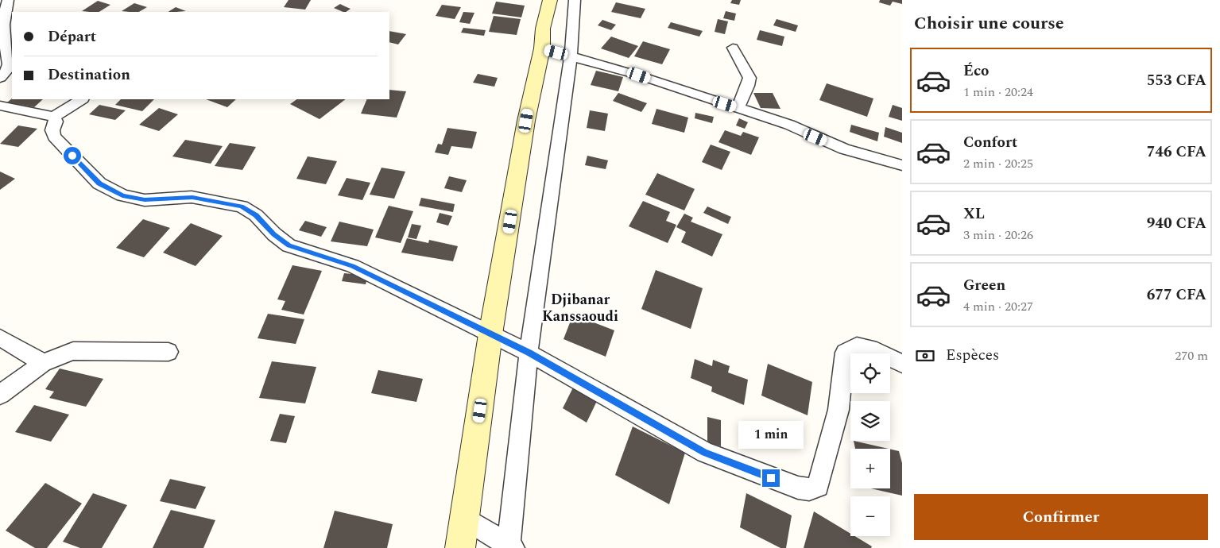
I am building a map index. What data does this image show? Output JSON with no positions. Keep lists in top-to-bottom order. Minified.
{"districts":["Djibanar Kanssaoudi"],"page":{"heading":"Choisir une course","banner":["Départ","Destination"],"list":[{"name":"Éco","note":"1 min · 20:24","value":"553 CFA"},{"name":"Confort","note":"2 min · 20:25","value":"746 CFA"},{"name":"XL","note":"3 min · 20:26","value":"940 CFA"},{"name":"Green","note":"4 min · 20:27","value":"677 CFA"}],"pay":["Espèces","270 m"],"map_buttons":["+","−"],"bubble":"1 min","buttons":"Confirmer"}}
